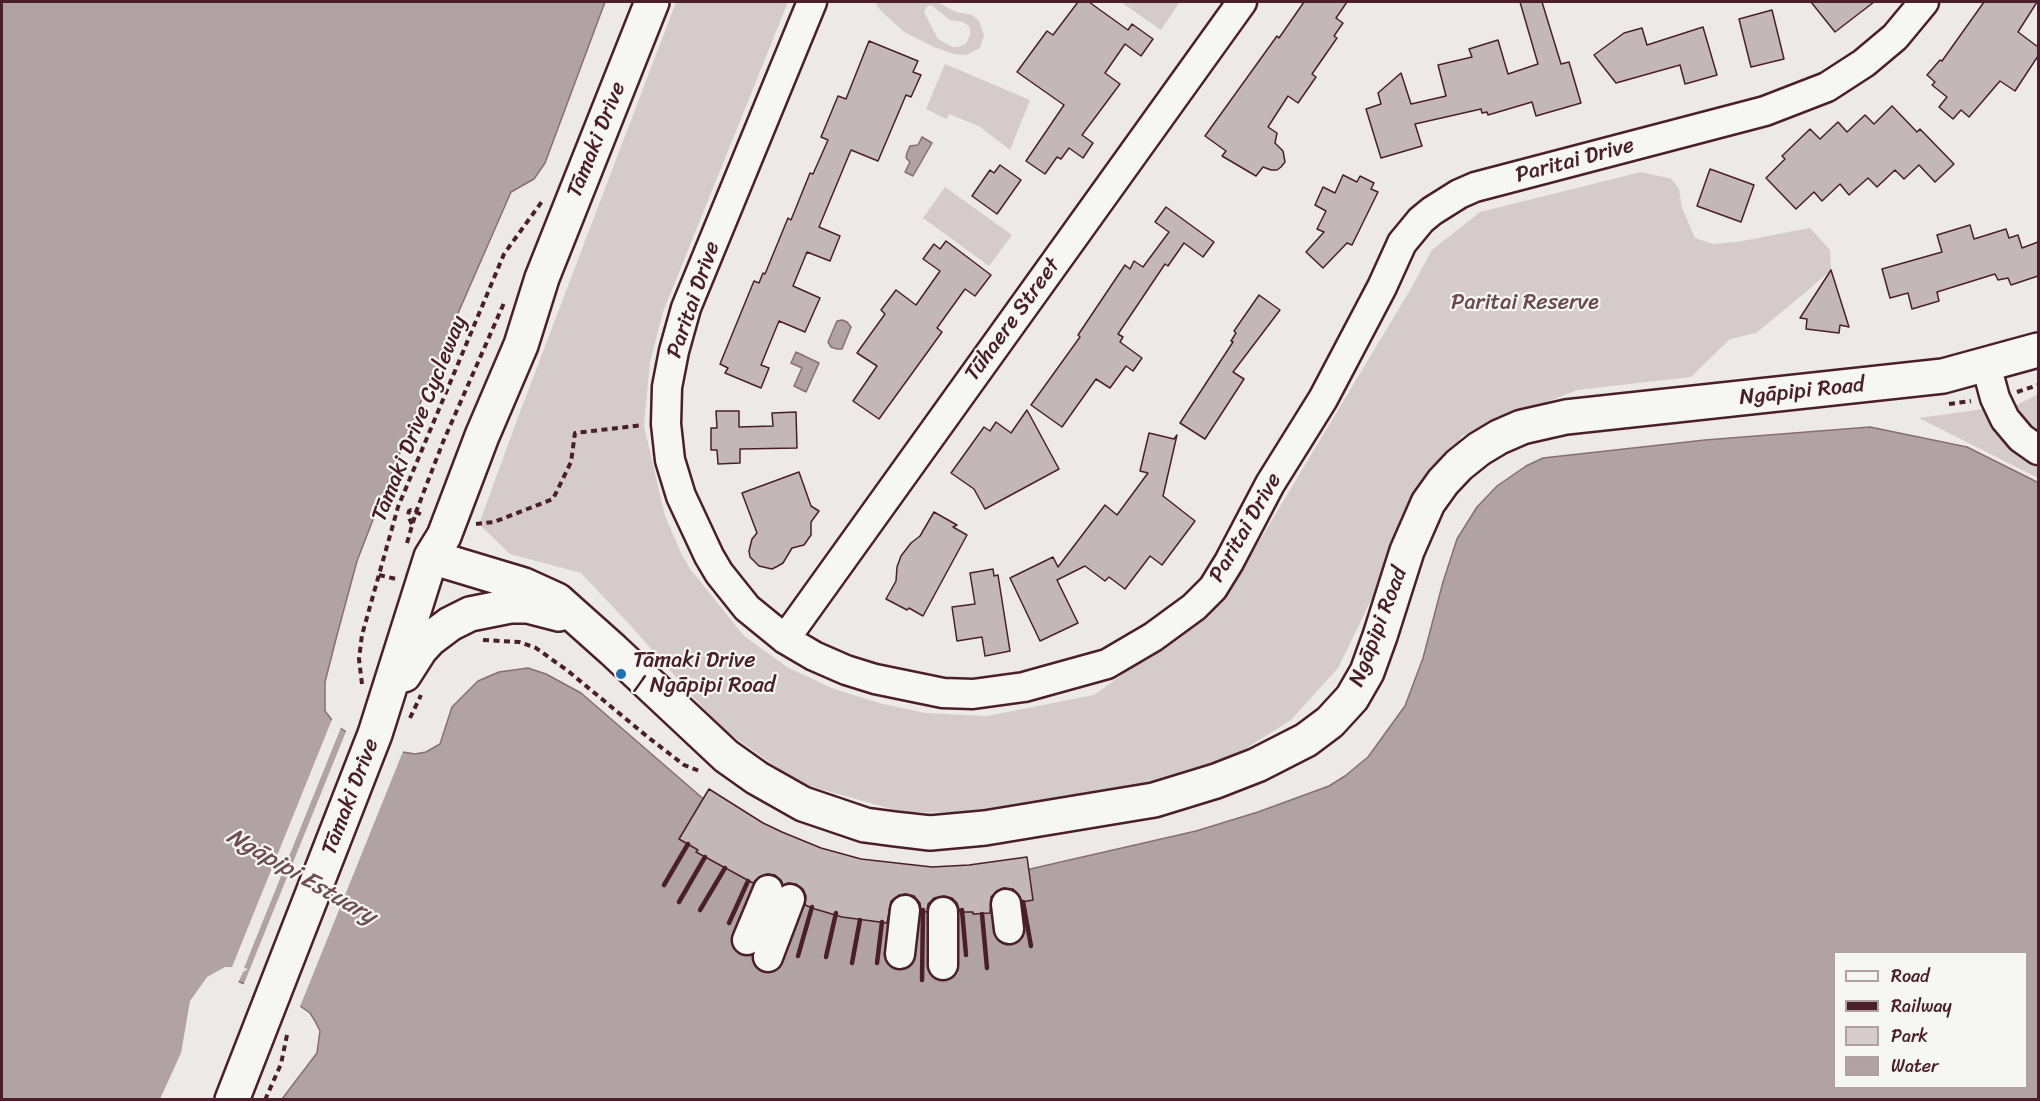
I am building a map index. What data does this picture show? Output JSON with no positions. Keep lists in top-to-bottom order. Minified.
{"streets":{"main road":["Tāmaki Drive","Ngāpipi Road"],"street":["Paritai Drive","Tūhaere Street"],"path":["Tāmaki Drive Cycleway"]},"crossings":[["Tāmaki Drive","Ngāpipi Road"],["Tāmaki Drive","Tāmaki Drive Cycleway"],["Paritai Drive","Tūhaere Street"]],"water":["Ngāpipi Estuary"],"parks":["Paritai Reserve"],"places":["Tāmaki Drive / Ngāpipi Road"],"legend":["Road","Railway","Park","Water"]}
